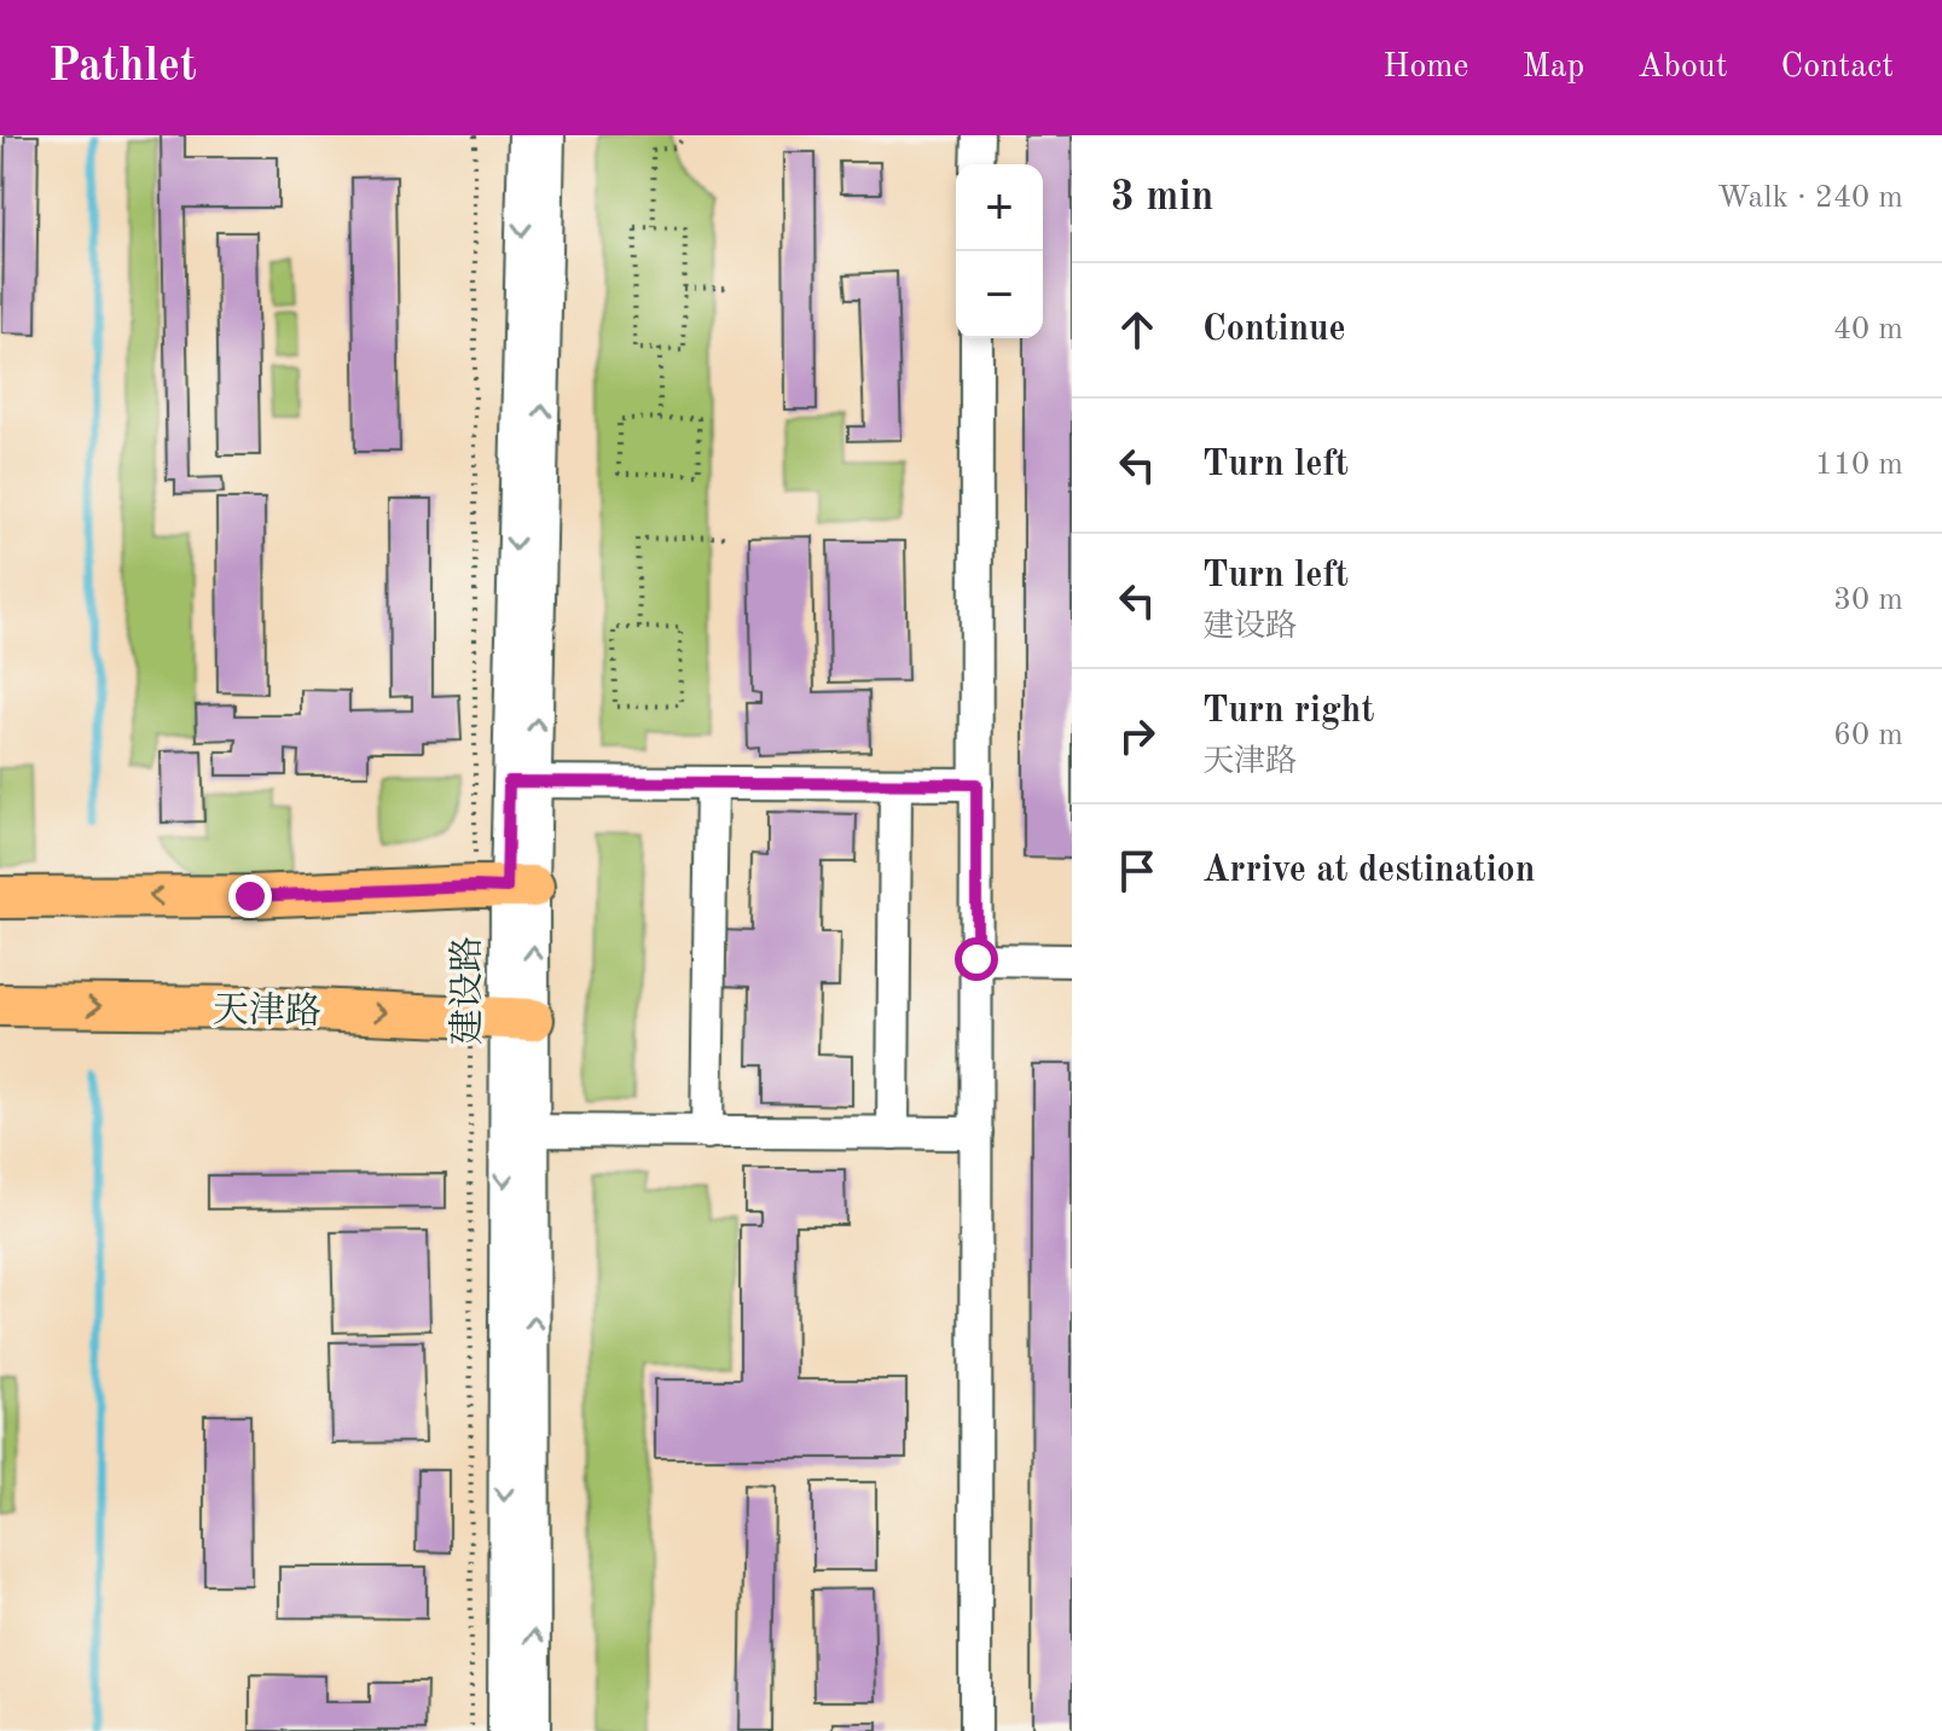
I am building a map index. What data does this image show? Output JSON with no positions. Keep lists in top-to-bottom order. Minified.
{"streets":{"main road":["天津路"],"street":["建设路"]},"crossings":[["建设路","天津路"]],"page":{"header":"Pathlet","nav":["Home","Map","About","Contact"],"heading":["3 min","Walk · 240 m"],"map_buttons":["+","−"],"list":[["Continue","40 m"],["Turn left","110 m"],["Turn left","建设路","30 m"],["Turn right","天津路","60 m"],"Arrive at destination"]}}
